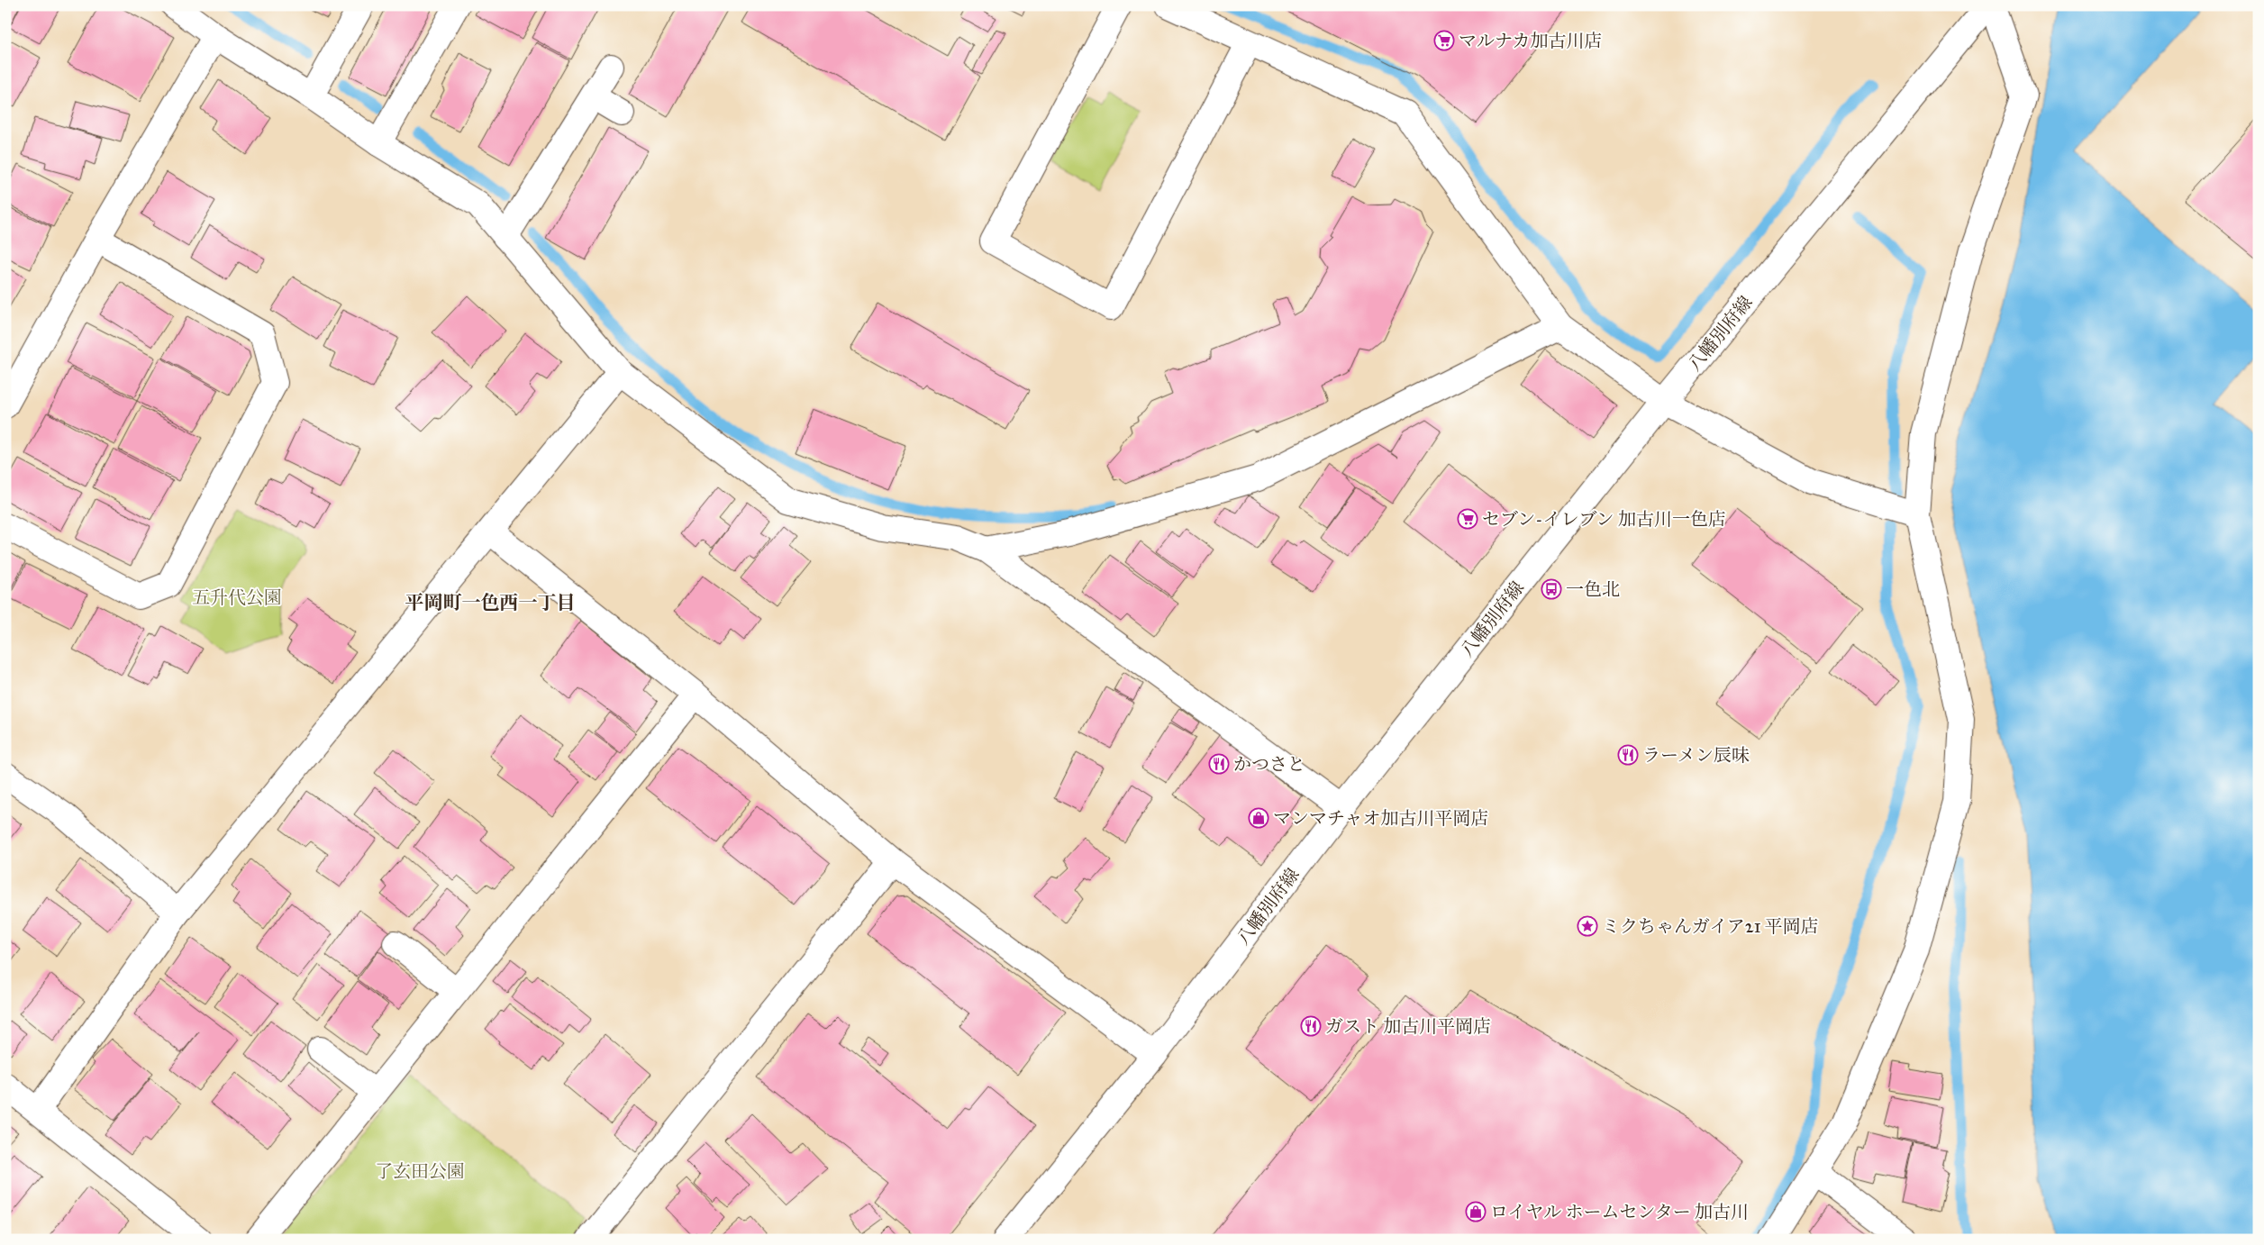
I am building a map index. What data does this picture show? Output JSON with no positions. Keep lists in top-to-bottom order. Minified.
{"streets":{"street":["八幡別府線"]},"districts":["平岡町一色西一丁目"],"parks":["五升代公園","了玄田公園"],"places":{"supermarket":["マルナカ加古川店","セブン-イレブン 加古川一色店"],"bus stop":["一色北"],"restaurant":["ラーメン辰味","かつさと","ガスト 加古川平岡店"],"shop":["マンマチャオ加古川平岡店","ロイヤル ホームセンター 加古川"],"place":["ミクちゃんガイア21 平岡店"]}}
